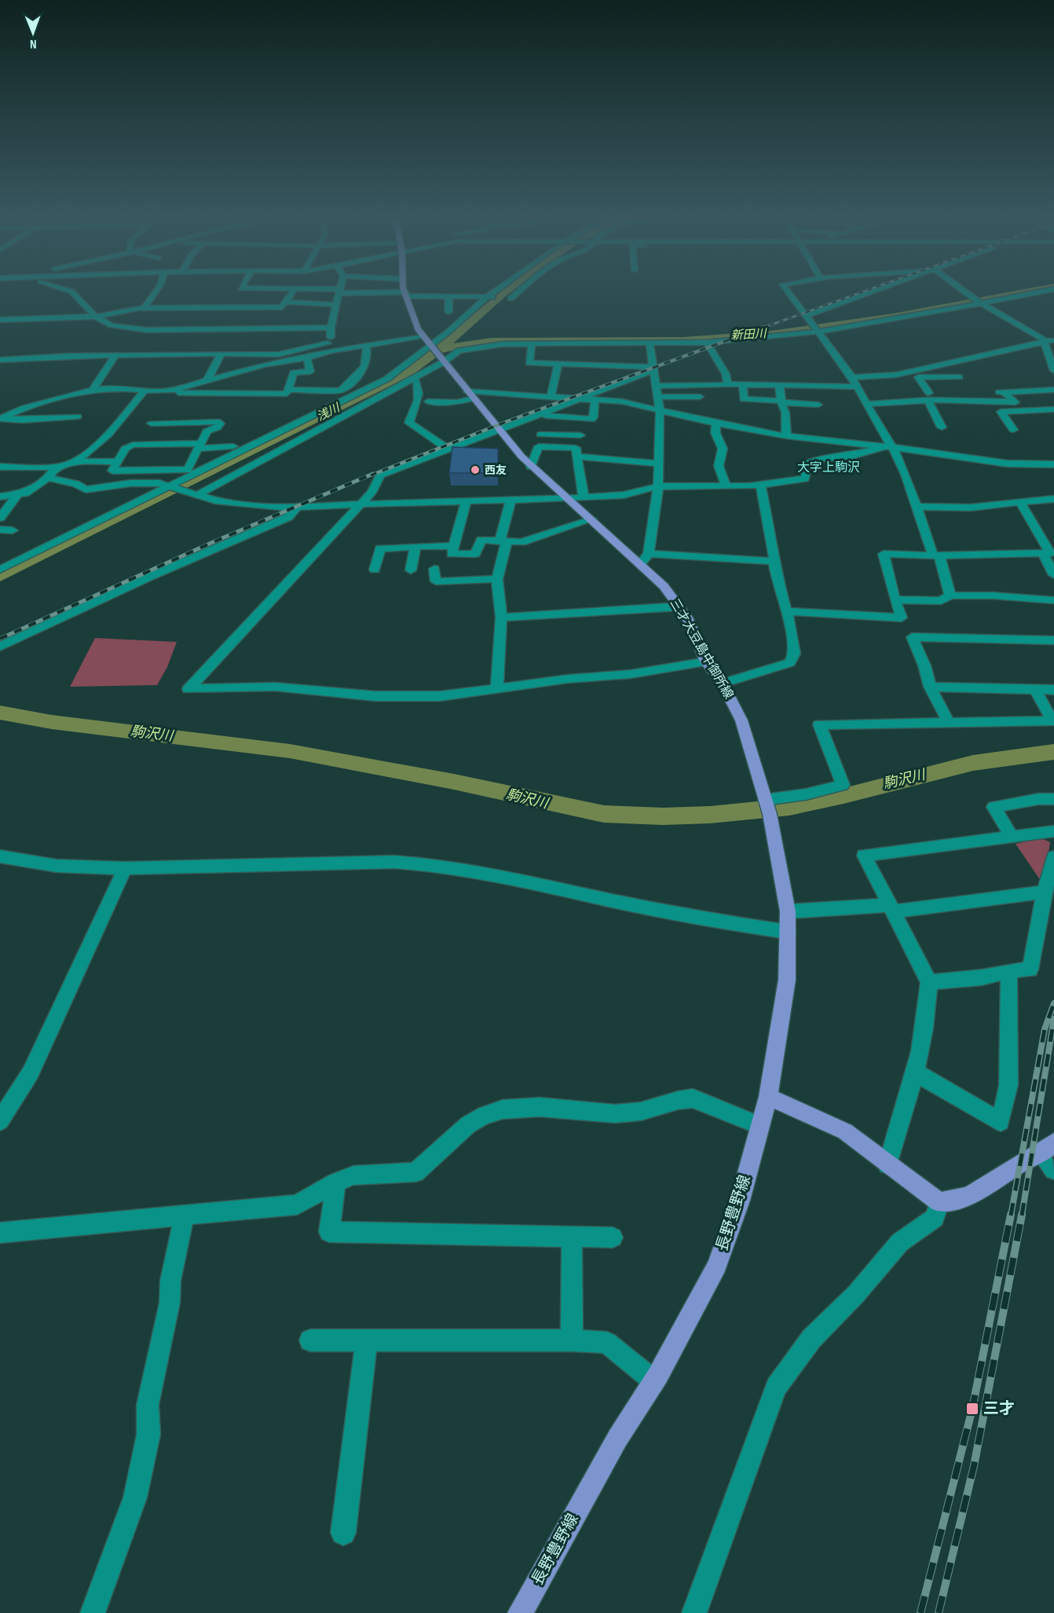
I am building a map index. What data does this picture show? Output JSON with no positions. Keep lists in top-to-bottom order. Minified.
{"streets":{"main road":["三才大豆島中御所線","長野豊野線"]},"crossings":[["三才大豆島中御所線","長野豊野線"]],"districts":["大字上駒沢"],"water":["新田川","浅川","駒沢川"],"places":{"other":["西友"],"transit":["三才"]},"north":"bottom"}
